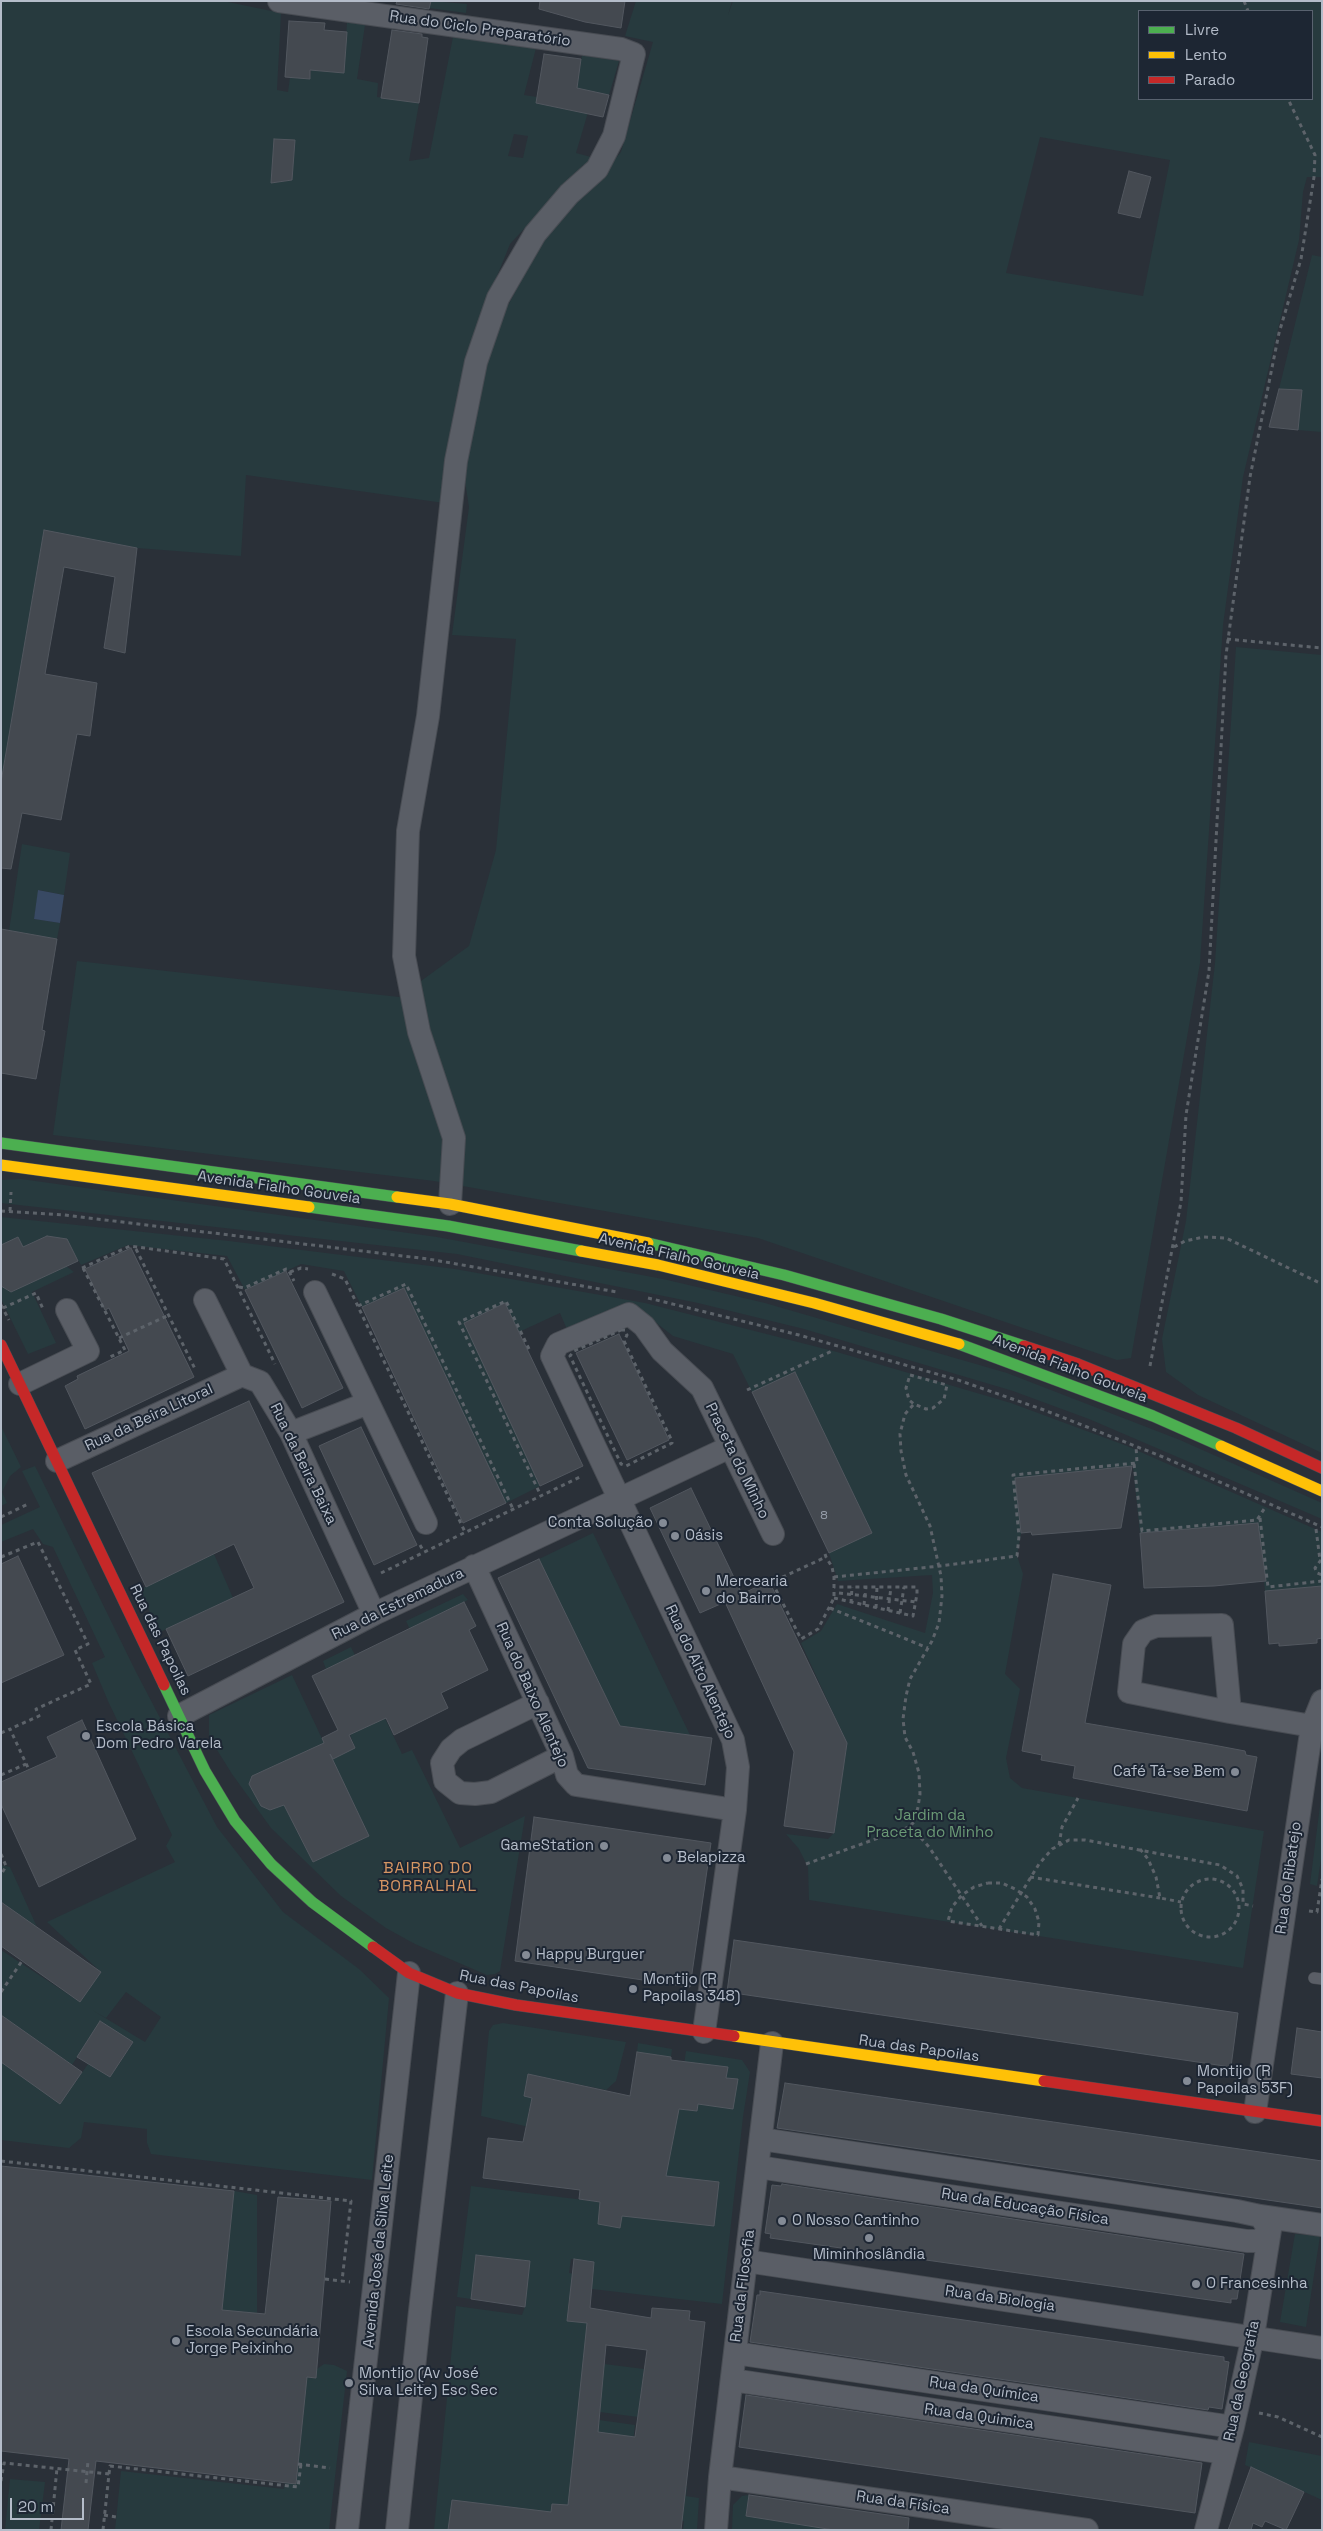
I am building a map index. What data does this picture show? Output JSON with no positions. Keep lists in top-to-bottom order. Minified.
{"streets":{"main road":["Avenida Fialho Gouveia","Rua das Papoilas"],"street":["Rua do Ciclo Preparatório","Rua da Beira Litoral","Praceta do Minho","Rua da Beira Baixa","Rua da Estremadura","Rua do Alto Alentejo","Rua do Baixo Alentejo","Rua do Ribatejo","Rua da Educação Física","Avenida José da Silva Leite","Rua da Filosofia","Rua da Biologia","Rua da Geografia","Rua da Química","Rua da Quimica","Rua da Física"]},"crossings":[["Rua do Ciclo Preparatório","Avenida Fialho Gouveia"],["Rua da Beira Litoral","Rua da Beira Baixa"],["Rua da Beira Litoral","Rua das Papoilas"],["Praceta do Minho","Rua da Estremadura"],["Praceta do Minho","Rua do Alto Alentejo"],["Rua da Beira Baixa","Rua da Estremadura"],["Rua da Estremadura","Rua das Papoilas"],["Rua da Estremadura","Rua do Alto Alentejo"],["Rua da Estremadura","Rua do Baixo Alentejo"],["Rua das Papoilas","Rua do Alto Alentejo"],["Rua das Papoilas","Rua do Ribatejo"],["Rua das Papoilas","Avenida José da Silva Leite"],["Rua das Papoilas","Rua da Filosofia"],["Rua do Alto Alentejo","Rua do Baixo Alentejo"],["Rua da Educação Física","Rua da Filosofia"],["Rua da Educação Física","Rua da Geografia"],["Rua da Filosofia","Rua da Biologia"],["Rua da Filosofia","Rua da Química"],["Rua da Filosofia","Rua da Quimica"],["Rua da Filosofia","Rua da Física"],["Rua da Biologia","Rua da Geografia"],["Rua da Geografia","Rua da Química"],["Rua da Geografia","Rua da Quimica"]],"districts":["BAIRRO DO BORRALHAL"],"parks":["Jardim da Praceta do Minho"],"places":["Conta Solução","Oásis","Mercearia do Bairro","Escola Básica Dom Pedro Varela","Café Tá-se Bem","GameStation","Belapizza","Happy Burguer","Montijo (R Papoilas 348)","Montijo (R Papoilas 53F)","O Nosso Cantinho","Miminhoslândia","O Francesinha","Escola Secundária Jorge Peixinho","Montijo (Av José Silva Leite) Esc Sec"],"house_numbers":["8"],"legend":["Livre","Lento","Parado"],"scale_bar":"20 m"}
